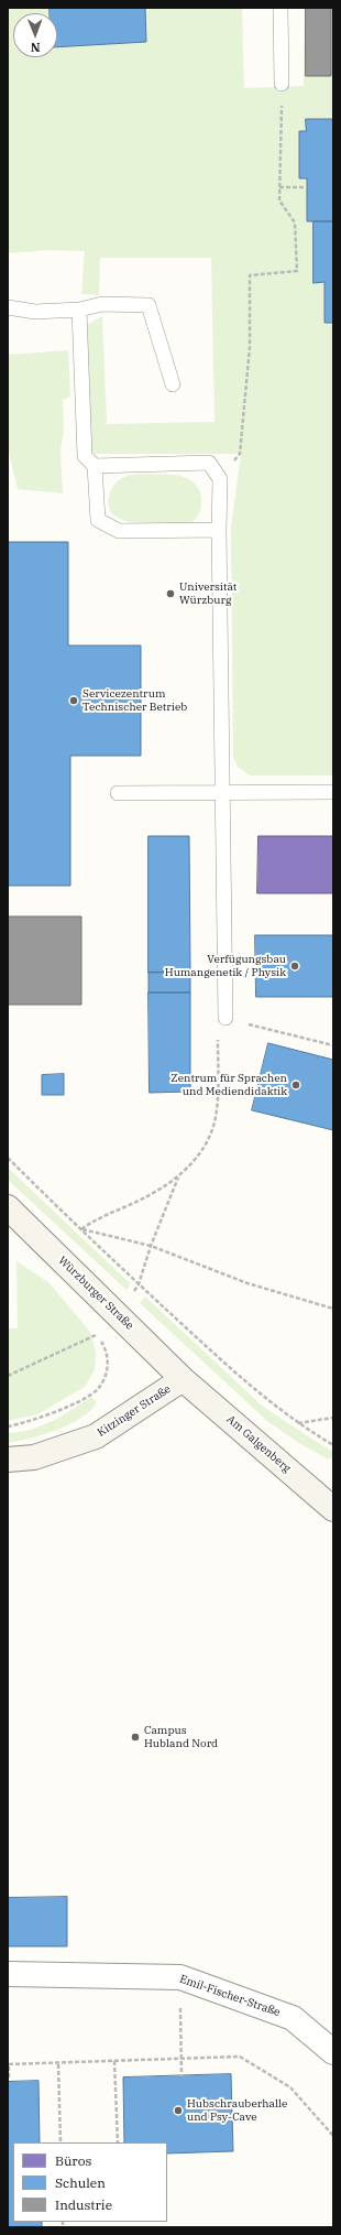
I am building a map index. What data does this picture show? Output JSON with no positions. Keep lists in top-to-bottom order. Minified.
{"streets":{"street":["Würzburger Straße","Kitzinger Straße","Am Galgenberg","Emil-Fischer-Straße"]},"crossings":[["Würzburger Straße","Kitzinger Straße"],["Würzburger Straße","Am Galgenberg"],["Kitzinger Straße","Am Galgenberg"]],"places":["Universität Würzburg","Servicezentrum Technischer Betrieb","Verfügungsbau Humangenetik / Physik","Zentrum für Sprachen und Mediendidaktik","Campus Hubland Nord","Hubschrauberhalle und Psy-Cave"],"legend":["Büros","Schulen","Industrie"],"north":"bottom"}
